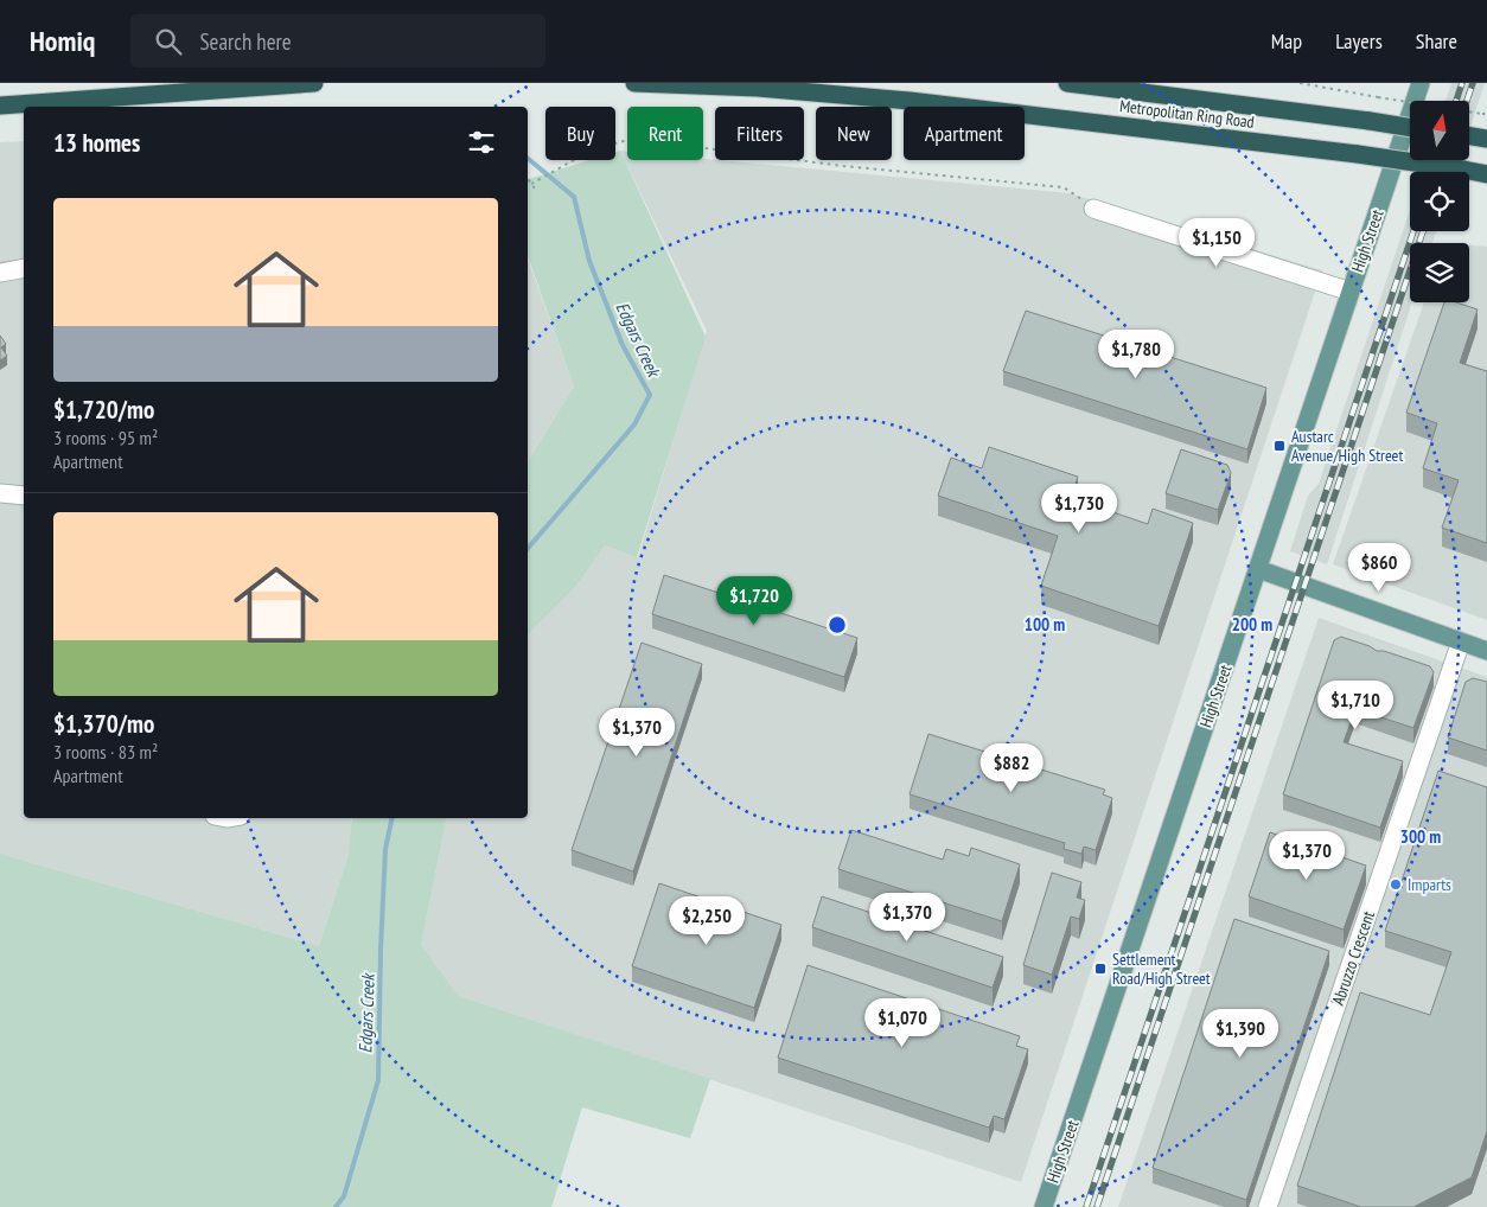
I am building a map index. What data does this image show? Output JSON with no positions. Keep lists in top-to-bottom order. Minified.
{"streets":{"highway":["Metropolitan Ring Road"],"main road":["High Street"],"street":["Abruzzo Crescent"]},"water":["Edgars Creek"],"places":{"transit":["Austarc Avenue/High Street","Settlement Road/High Street"],"other":["Imparts"]},"north":"top","page":{"header":"Homiq","search":"Search here","nav":["Map","Layers","Share"],"chip":["Buy","Rent","Filters","New","Apartment"],"heading":"13 homes","list":[{"name":"$1,720/mo","note":"3 rooms · 95 m² · Apartment"},{"name":"$1,370/mo","note":"3 rooms · 83 m² · Apartment"}],"price":["$1,150","$1,780","$1,730","$860","$1,720","$1,710","$1,370","$882","$1,370","$1,370","$2,250","$1,070","$1,390"]},"rings":["100 m","200 m","300 m"]}
